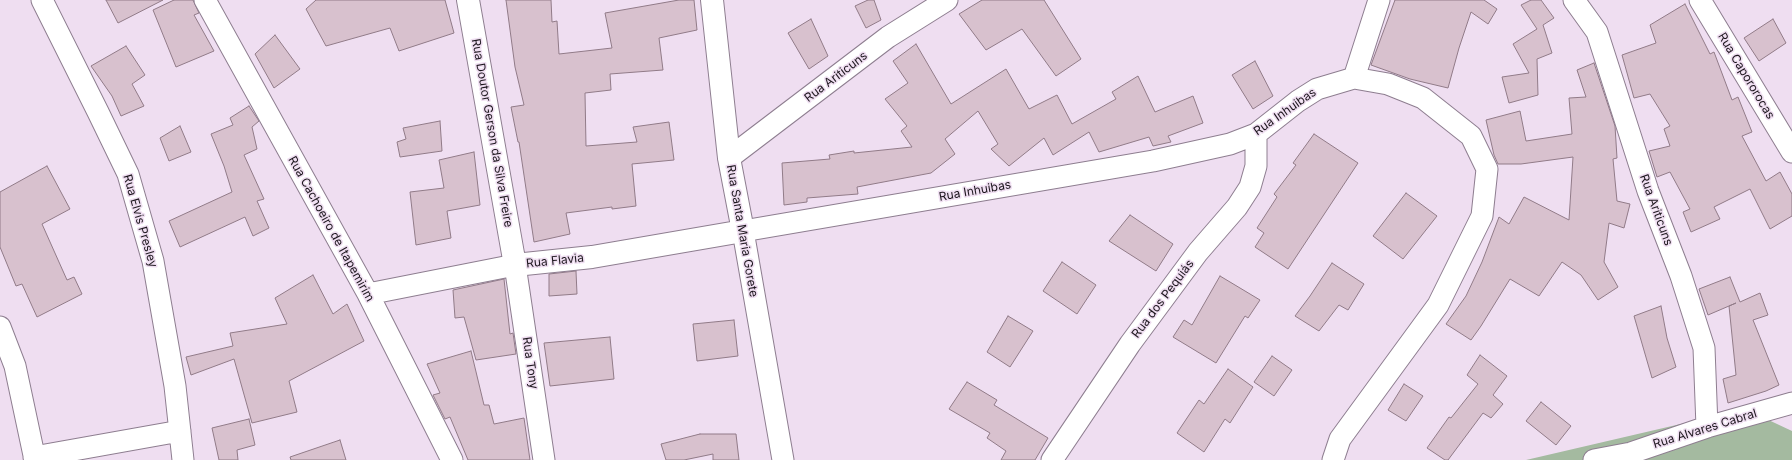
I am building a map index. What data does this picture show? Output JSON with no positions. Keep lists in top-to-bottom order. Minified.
{"streets":{"street":["Rua Capororocas","Rua Ariticuns","Rua Inhuibas","Rua Doutor Gerson da Silva Freire","Rua Elvis Presley","Rua Cachoeiro de Itapemirim","Rua Santa Maria Gorete","Rua Flavia","Rua dos Pequiás","Rua Tony","Rua Alvares Cabral"]},"crossings":[["Rua Ariticuns","Rua Santa Maria Gorete"],["Rua Ariticuns","Rua Alvares Cabral"],["Rua Inhuibas","Rua Santa Maria Gorete"],["Rua Inhuibas","Rua Flavia"],["Rua Inhuibas","Rua dos Pequiás"],["Rua Doutor Gerson da Silva Freire","Rua Flavia"],["Rua Doutor Gerson da Silva Freire","Rua Tony"],["Rua Cachoeiro de Itapemirim","Rua Flavia"],["Rua Santa Maria Gorete","Rua Flavia"],["Rua Flavia","Rua Tony"]]}
